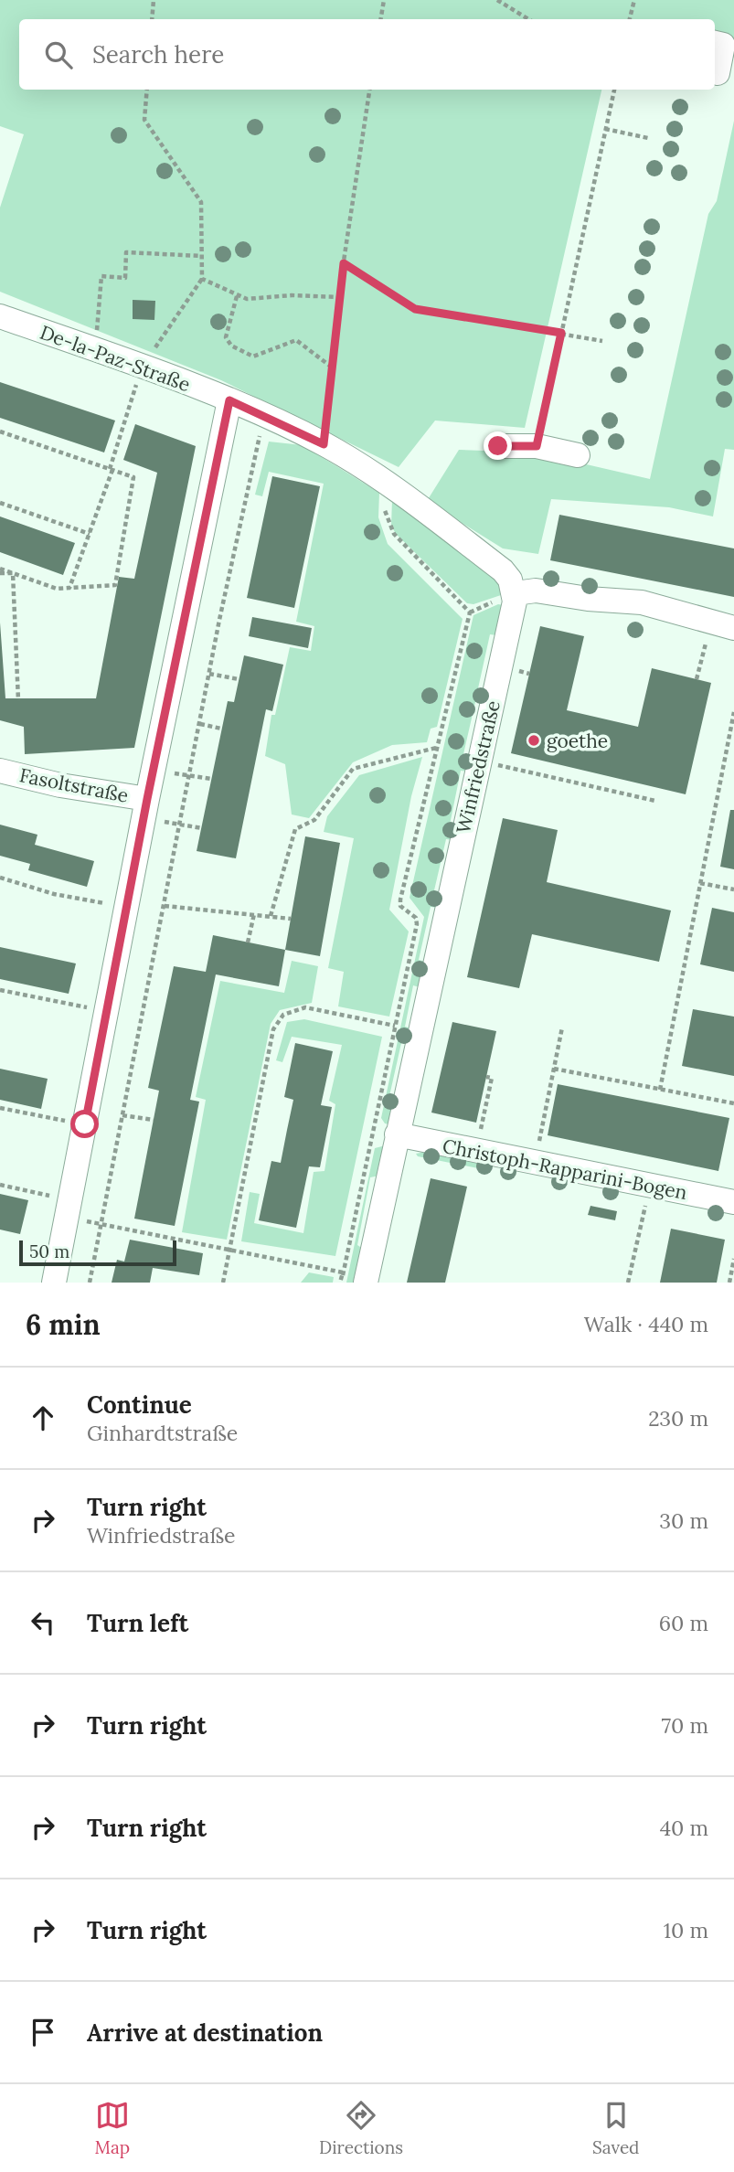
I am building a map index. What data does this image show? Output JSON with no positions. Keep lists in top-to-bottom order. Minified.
{"streets":{"street":["De-la-Paz-Straße","Winfriedstraße","Fasoltstraße","Christoph-Rapparini-Bogen"]},"crossings":[["Winfriedstraße","Christoph-Rapparini-Bogen"]],"places":["goethe"],"scale_bar":"50 m","page":{"search":"Search here","scale":"50 m","heading":["6 min","Walk · 440 m"],"list":[["Continue","Ginhardtstraße","230 m"],["Turn right","Winfriedstraße","30 m"],["Turn left","60 m"],["Turn right","70 m"],["Turn right","40 m"],["Turn right","10 m"],"Arrive at destination"],"nav":["Map","Directions","Saved"]}}
